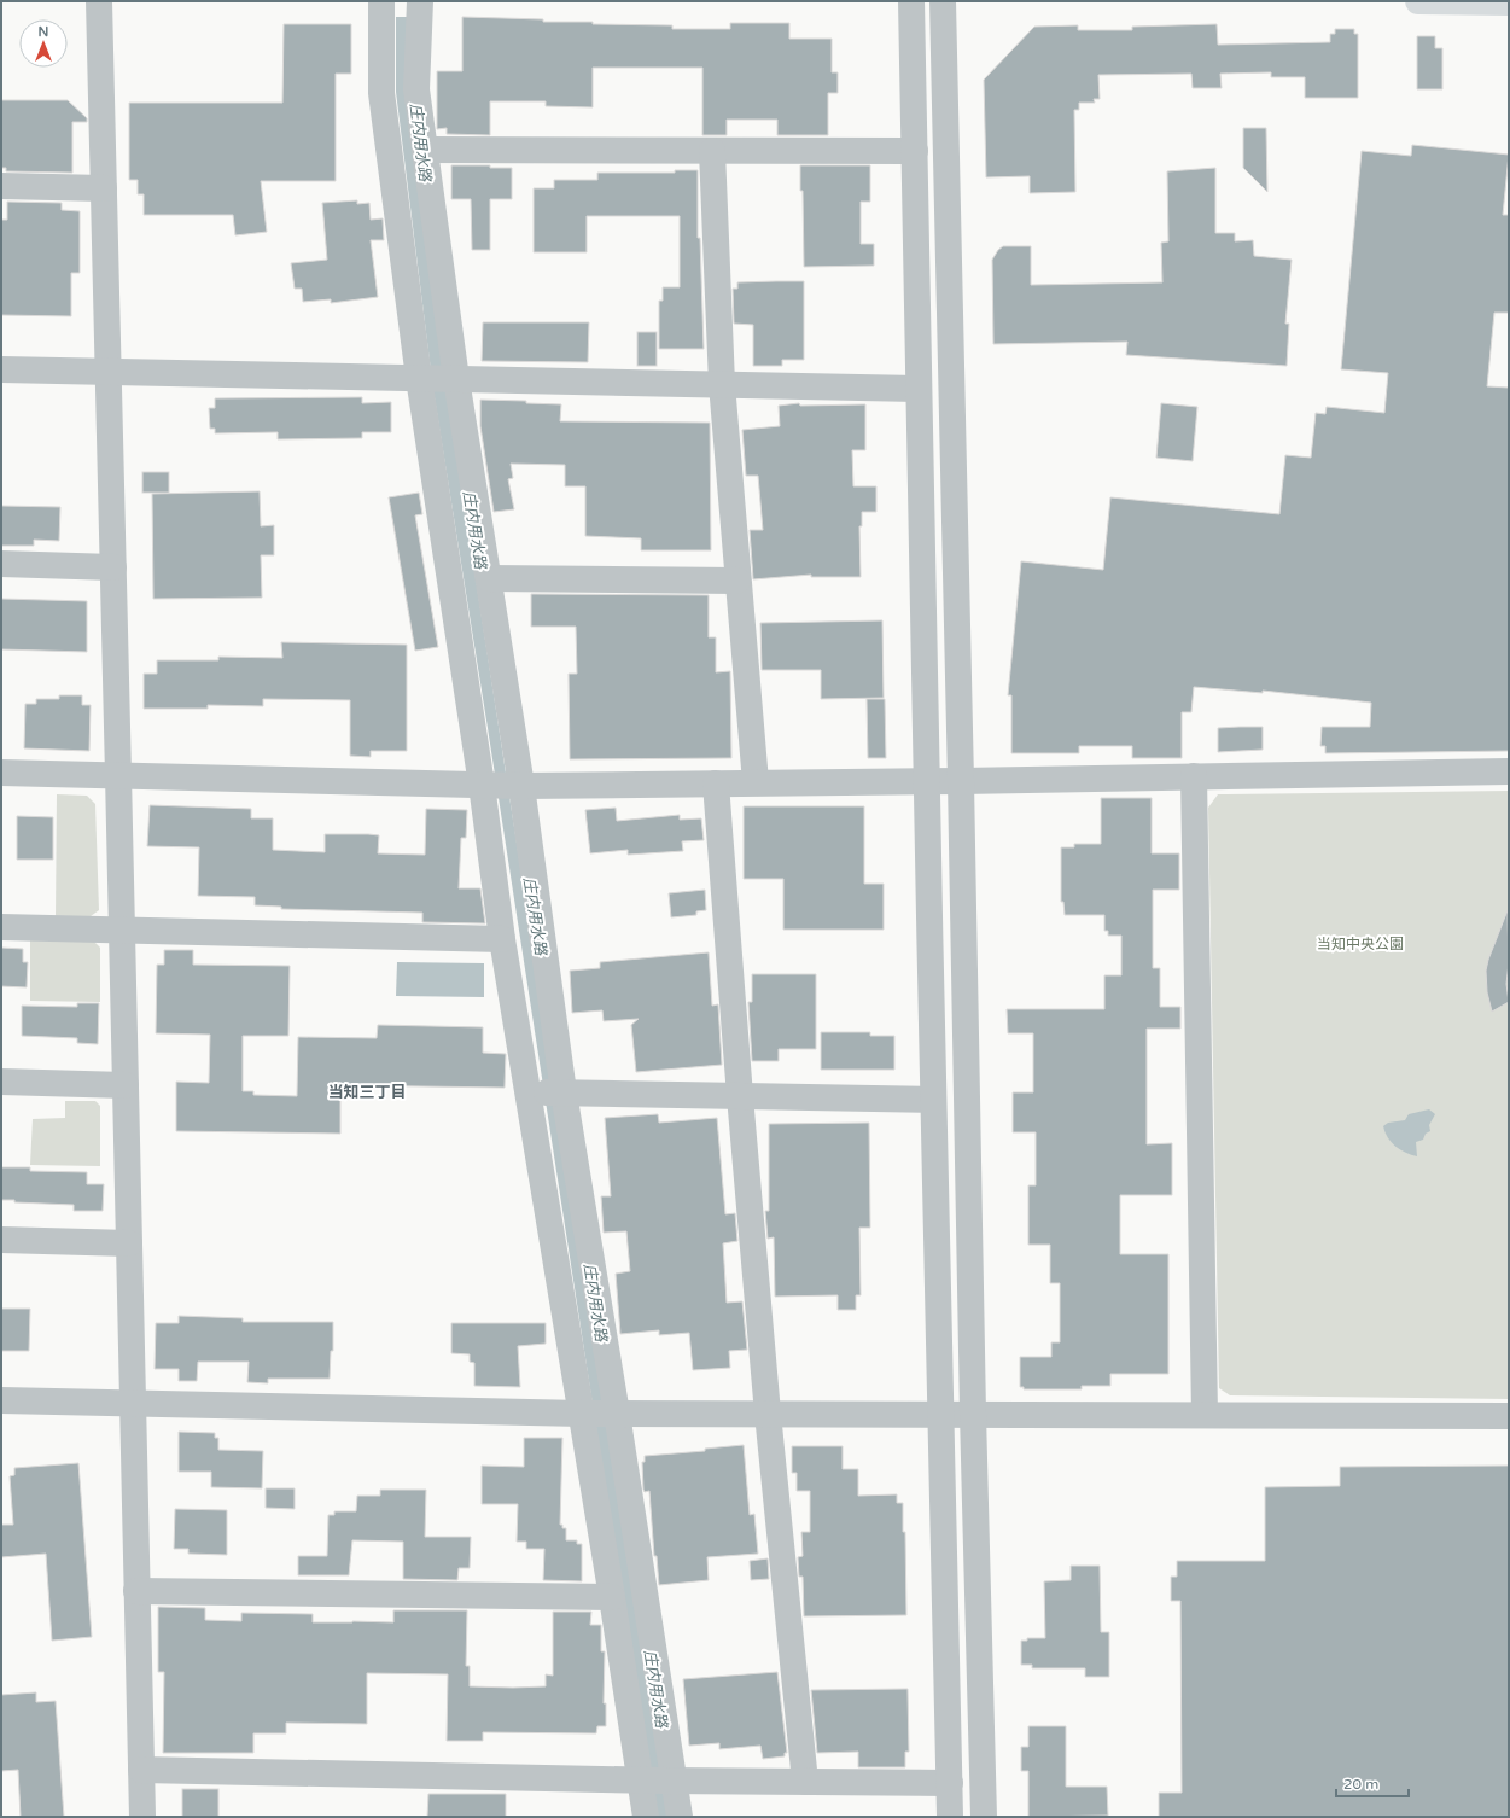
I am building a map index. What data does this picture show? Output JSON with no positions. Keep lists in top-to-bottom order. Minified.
{"districts":["当知三丁目"],"water":["庄内用水路"],"parks":["当知中央公園"],"scale_bar":"20 m","north":"top"}
